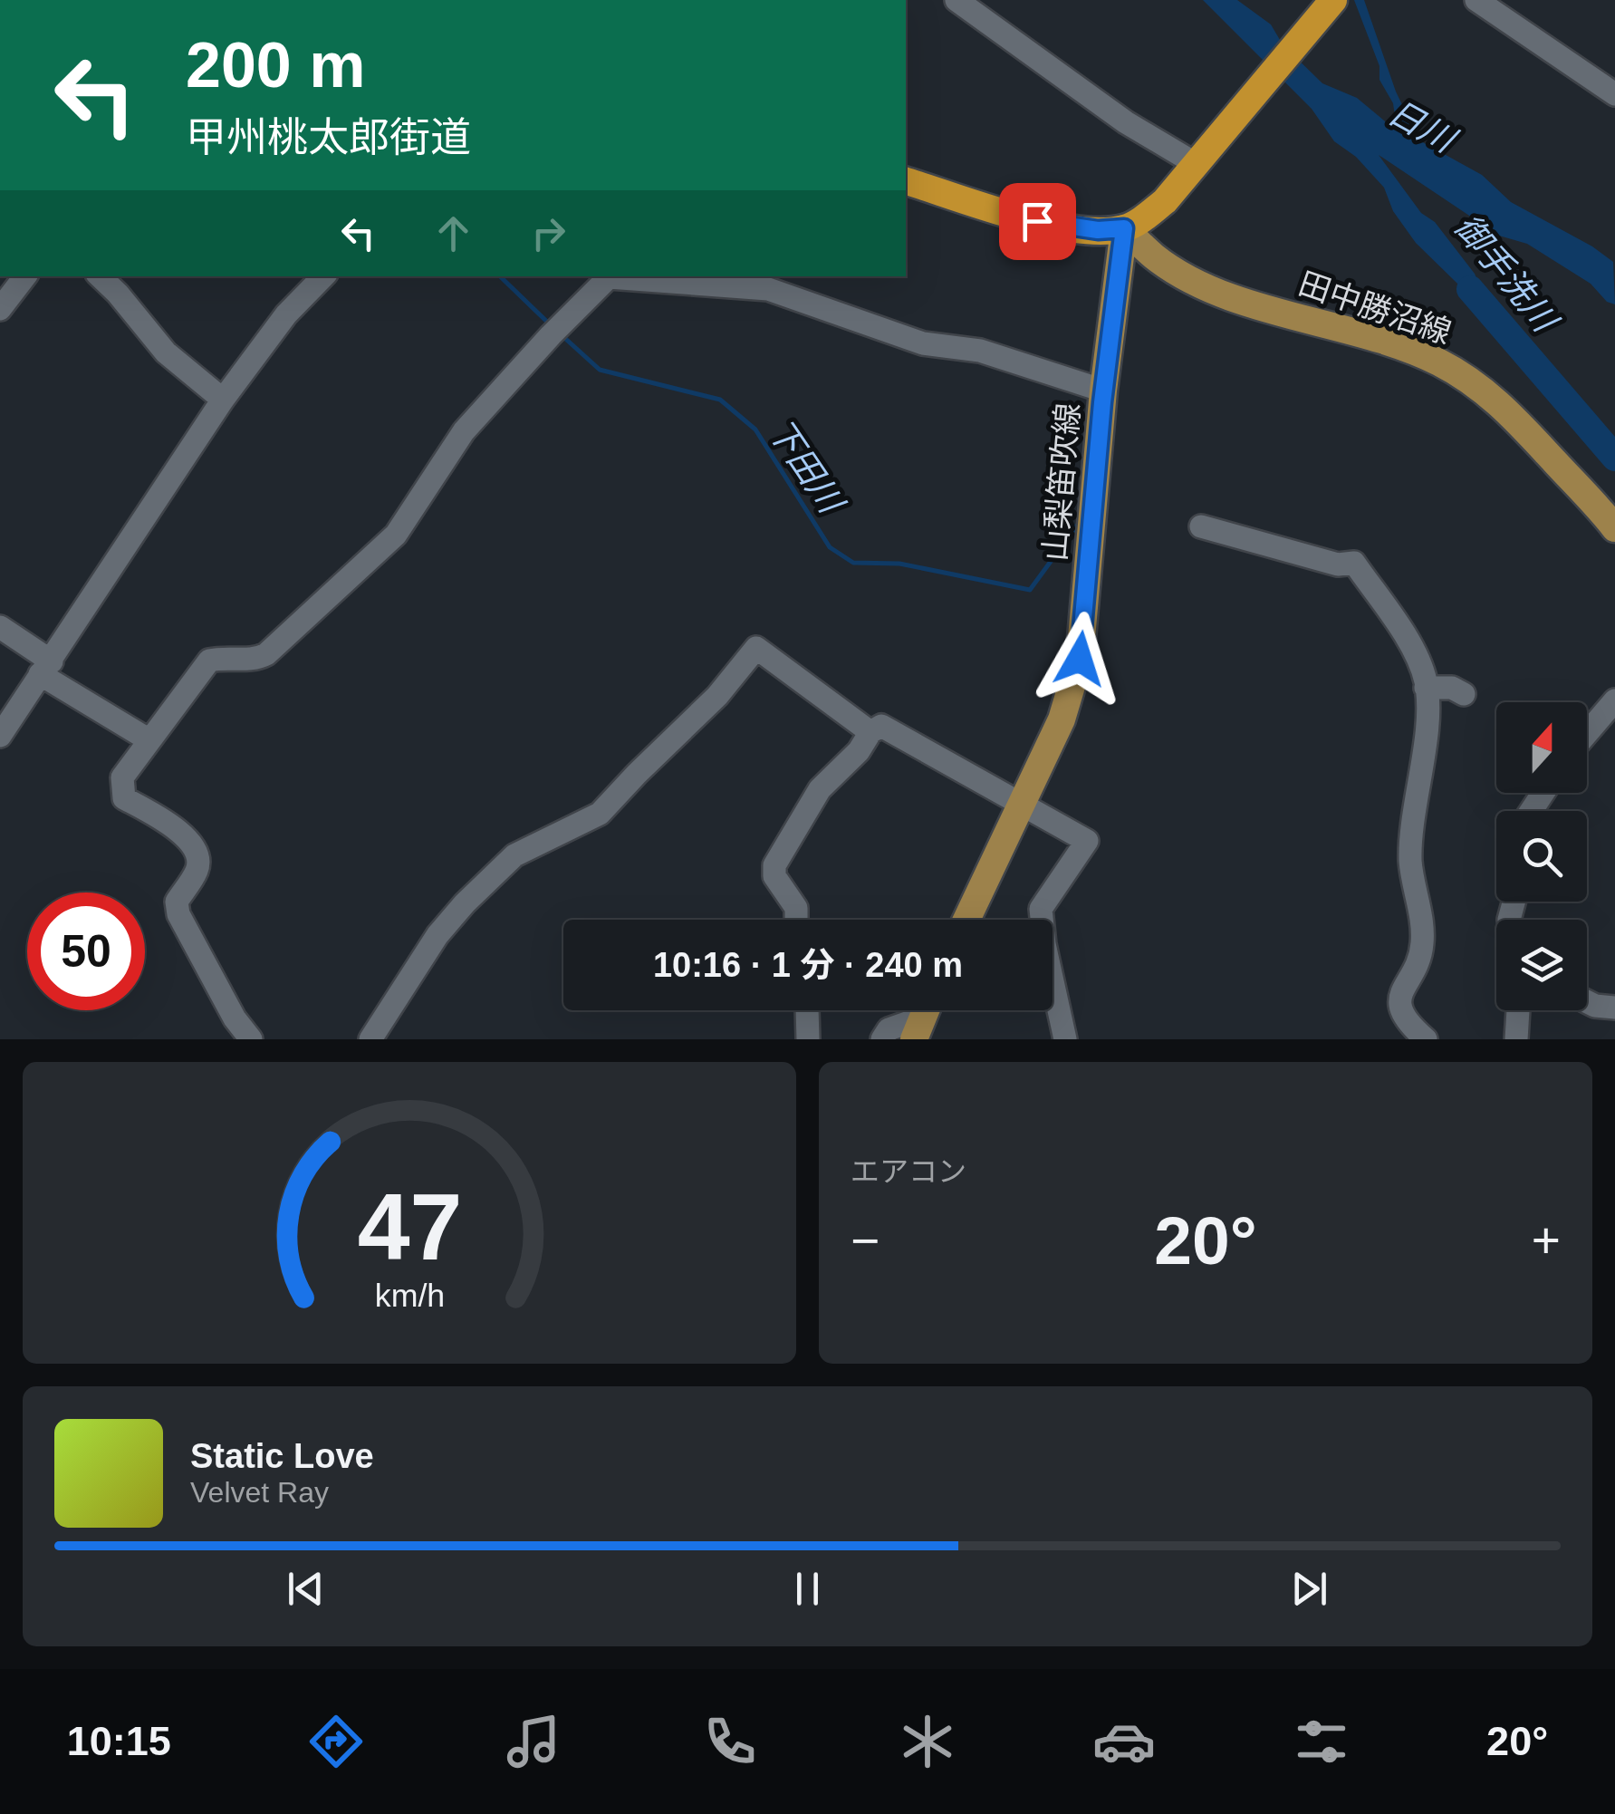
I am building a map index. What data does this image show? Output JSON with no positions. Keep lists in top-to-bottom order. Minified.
{"streets":{"main road":["田中勝沼線","山梨笛吹線"]},"crossings":[["田中勝沼線","山梨笛吹線"]],"water":["日川","御手洗川","下田川"],"north":"top","page":{"turn":["200 m","甲州桃太郎街道"],"limit":"50","trip":"10:16 · 1 分 · 240 m","tile":"エアコン","heat":["−","20°","+"],"song":["Static Love","Velvet Ray"],"tabs":["10:15","20°"],"gauge":["47","km/h"]}}
